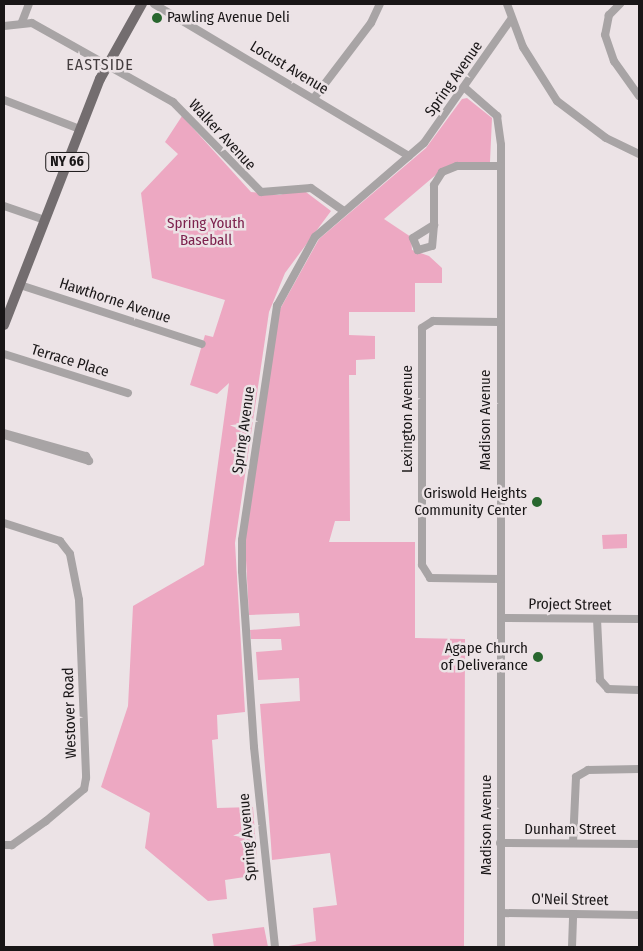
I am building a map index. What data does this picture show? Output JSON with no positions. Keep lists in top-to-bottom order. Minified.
{"streets":{"main road":["NY 66"],"street":["Locust Avenue","Spring Avenue","Walker Avenue","Hawthorne Avenue","Terrace Place","Lexington Avenue","Madison Avenue","Project Street","Westover Road","Dunham Street","O'Neil Street"]},"crossings":[["Locust Avenue","Spring Avenue"],["Spring Avenue","Walker Avenue"],["Spring Avenue","Madison Avenue"],["Walker Avenue","NY 66"],["NY 66","Hawthorne Avenue"],["Lexington Avenue","Madison Avenue"],["Madison Avenue","Project Street"],["Madison Avenue","Dunham Street"],["Madison Avenue","O'Neil Street"]],"districts":["EASTSIDE"],"parks":["Spring Youth Baseball"],"places":["Pawling Avenue Deli","Griswold Heights Community Center","Agape Church of Deliverance"]}
